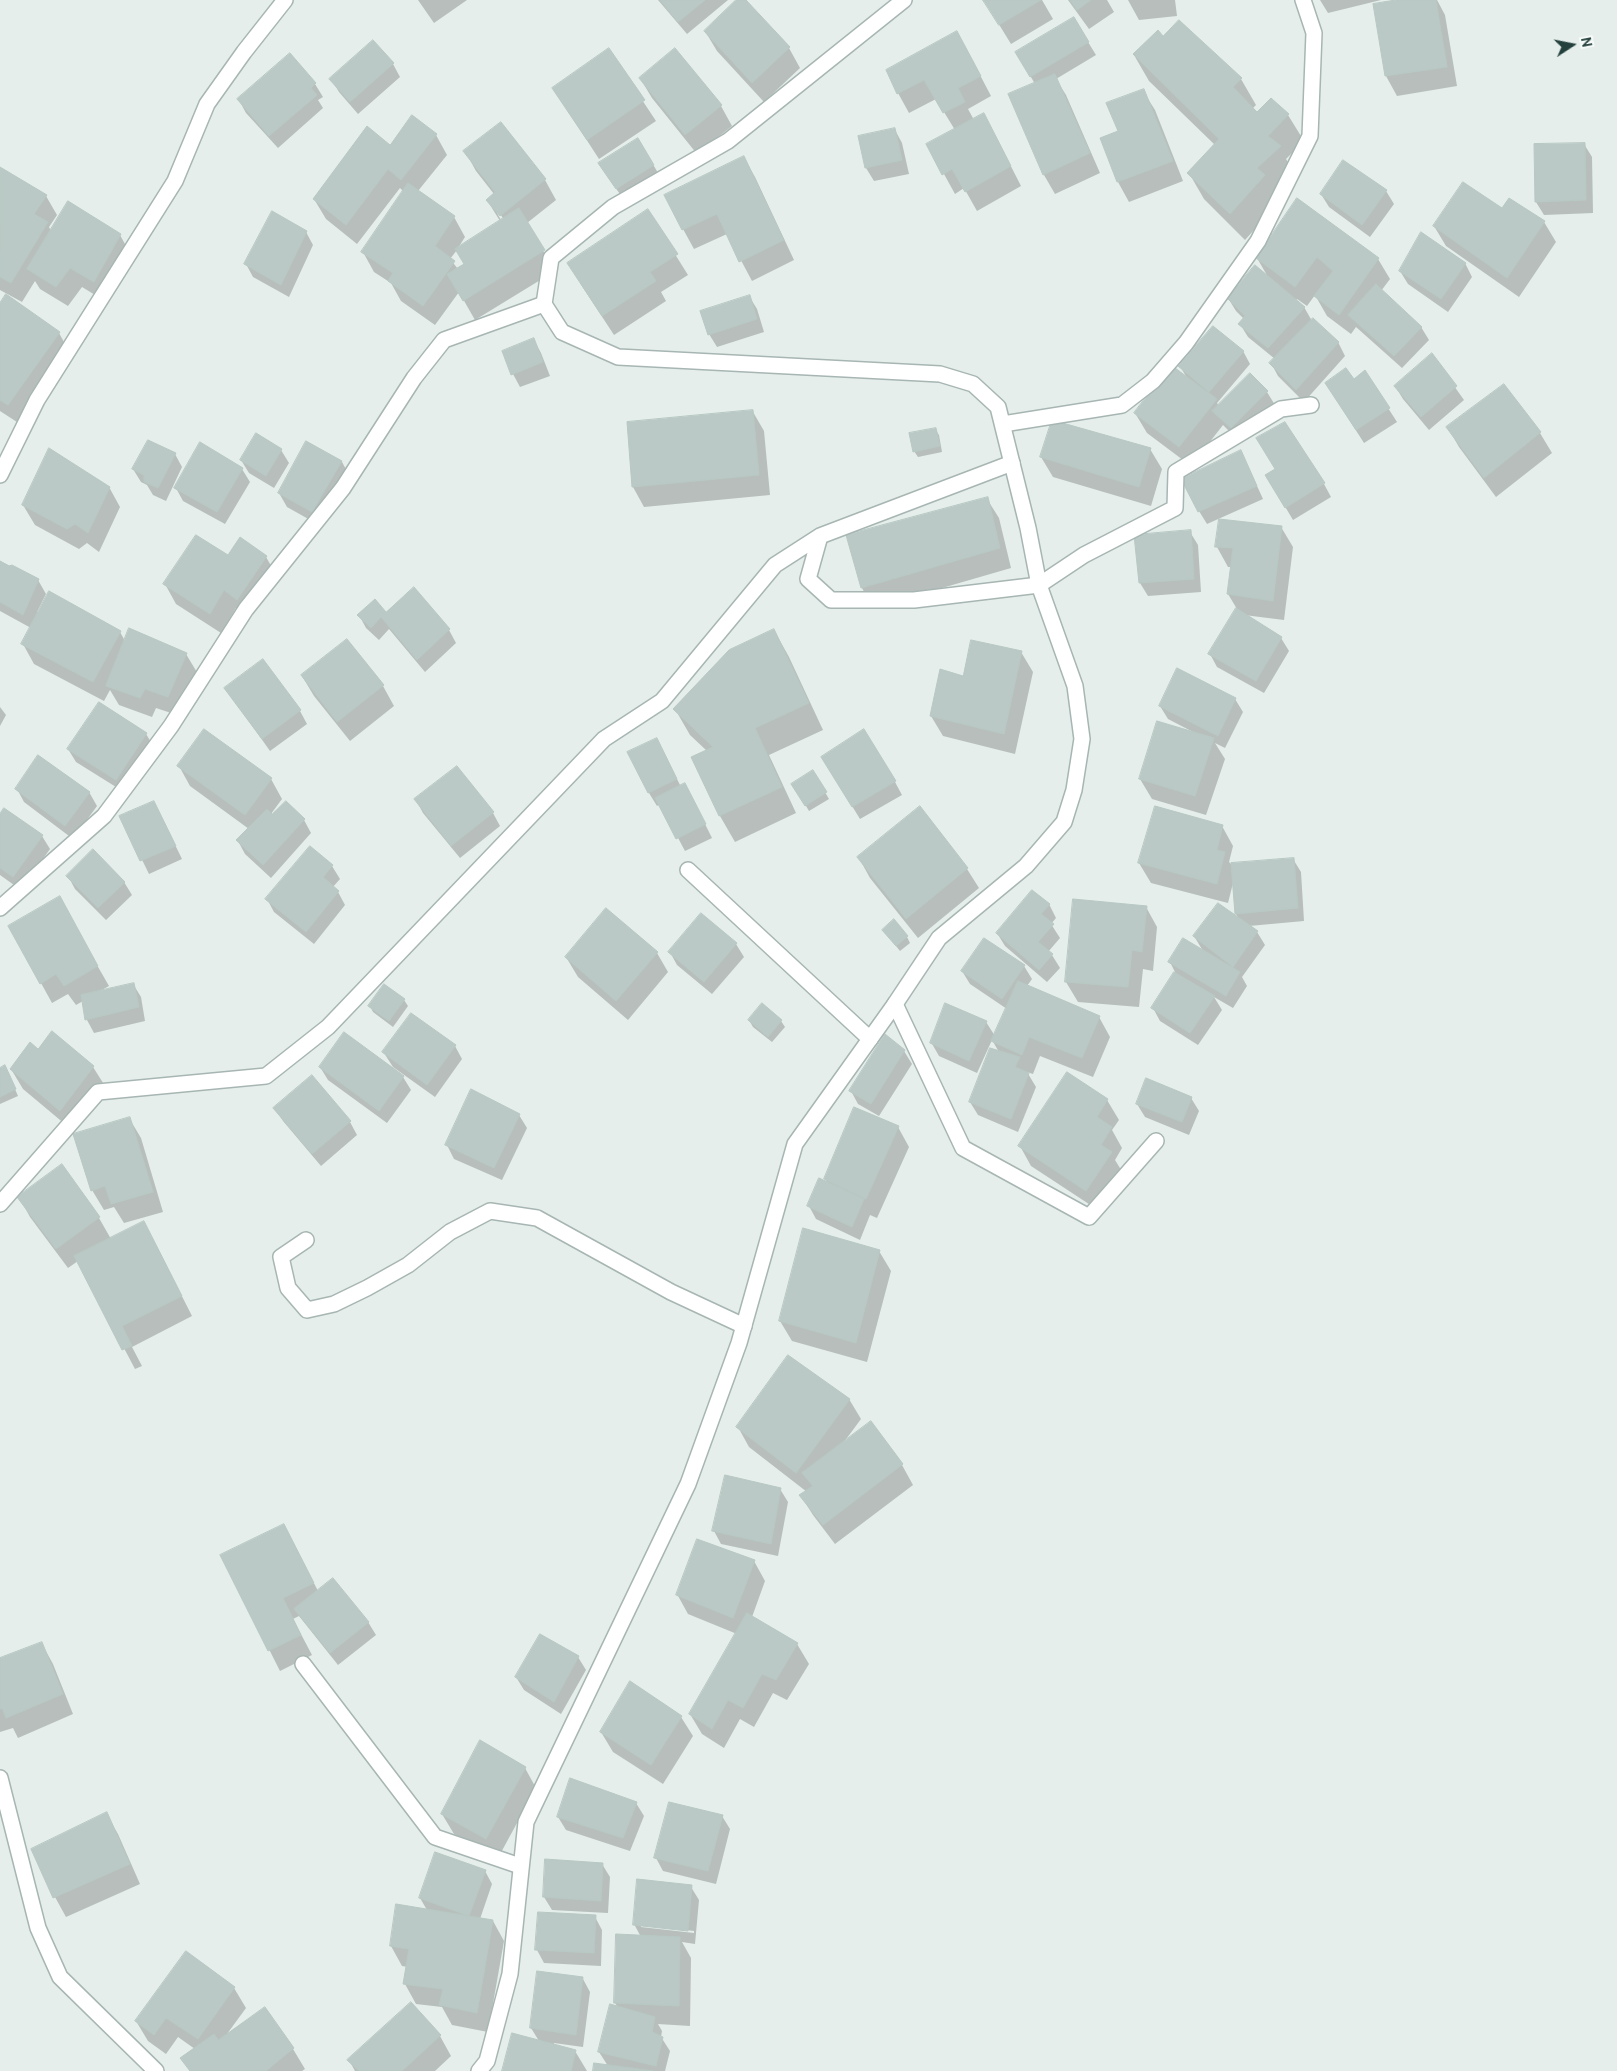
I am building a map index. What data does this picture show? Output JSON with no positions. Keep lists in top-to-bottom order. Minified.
{"north":"right"}
